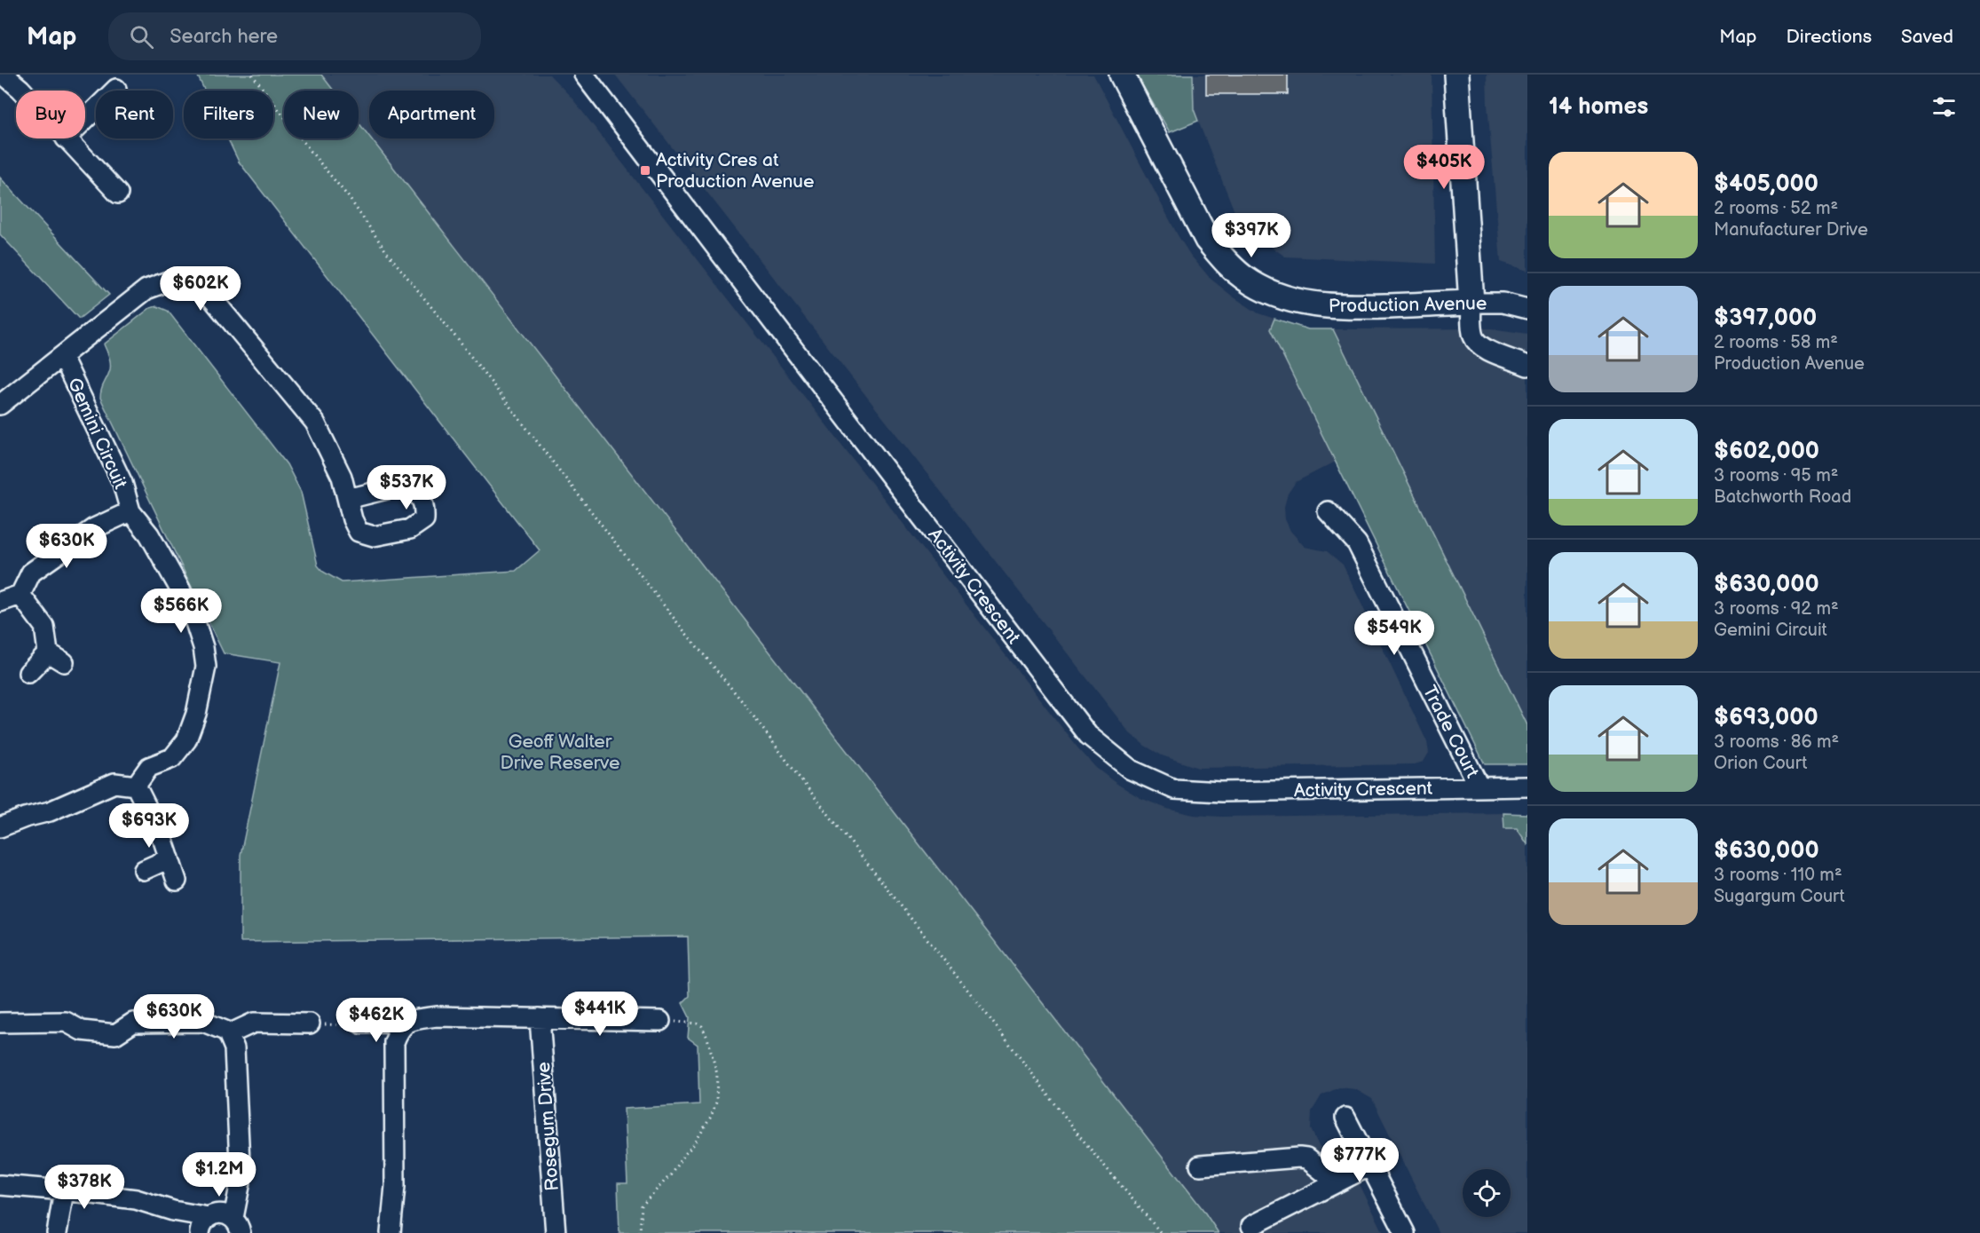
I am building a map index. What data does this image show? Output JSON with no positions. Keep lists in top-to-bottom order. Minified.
{"streets":{"main road":["Production Avenue"],"street":["Gemini Circuit","Activity Crescent","Trade Court","Rosegum Drive"]},"crossings":[["Activity Crescent","Trade Court"]],"parks":["Geoff Walter Drive Reserve"],"places":{"transit":["Activity Cres at Production Avenue"]},"page":{"header":"Map","search":"Search here","nav":["Map","Directions","Saved"],"heading":"14 homes","chip":["Buy","Rent","Filters","New","Apartment"],"list":[{"name":"$405,000","note":"2 rooms · 52 m² · Manufacturer Drive"},{"name":"$397,000","note":"2 rooms · 58 m² · Production Avenue"},{"name":"$602,000","note":"3 rooms · 95 m² · Batchworth Road"},{"name":"$630,000","note":"3 rooms · 92 m² · Gemini Circuit"},{"name":"$693,000","note":"3 rooms · 86 m² · Orion Court"},{"name":"$630,000","note":"3 rooms · 110 m² · Sugargum Court"}],"price":["$405K","$397K","$602K","$537K","$630K","$566K","$549K","$693K","$441K","$630K","$462K","$777K","$1.2M","$378K"]}}
